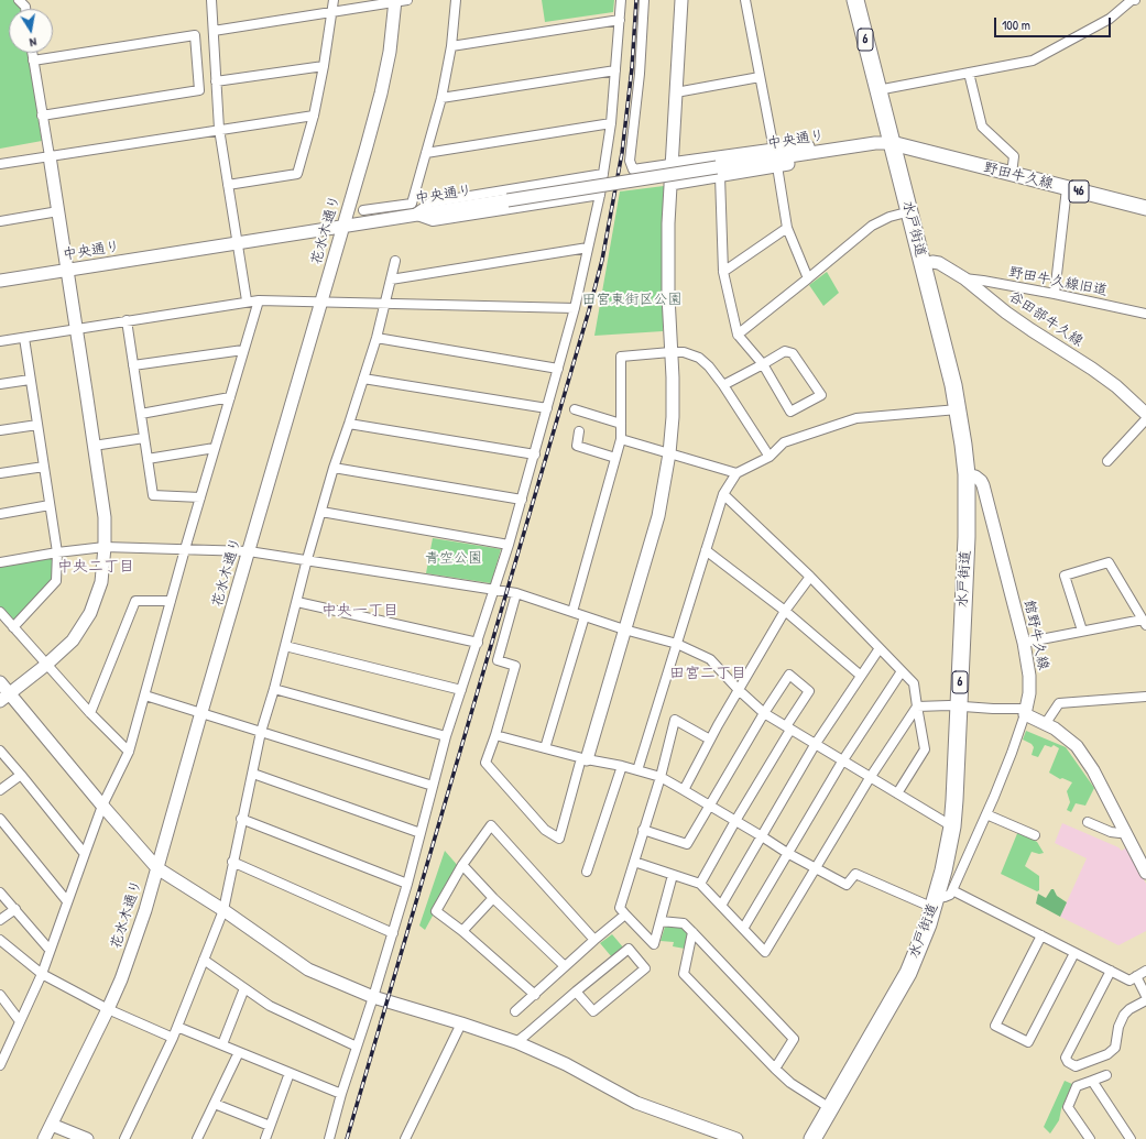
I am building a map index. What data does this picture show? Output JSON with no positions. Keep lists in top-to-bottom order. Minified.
{"streets":{"highway":["6","水戸街道"],"main road":["野田牛久線","46"],"street":["中央通り","花水木通り","野田牛久線旧道","谷田部牛久線","館野牛久線"]},"crossings":[["中央通り","野田牛久線"],["中央通り","水戸街道"],["中央通り","花水木通り"],["野田牛久線","水戸街道"],["水戸街道","谷田部牛久線"],["水戸街道","館野牛久線"],["野田牛久線旧道","谷田部牛久線"]],"districts":["中央二丁目","中央一丁目","田宮二丁目"],"parks":["田宮東街区公園","青空公園"],"scale_bar":"100 m","north":"bottom"}
